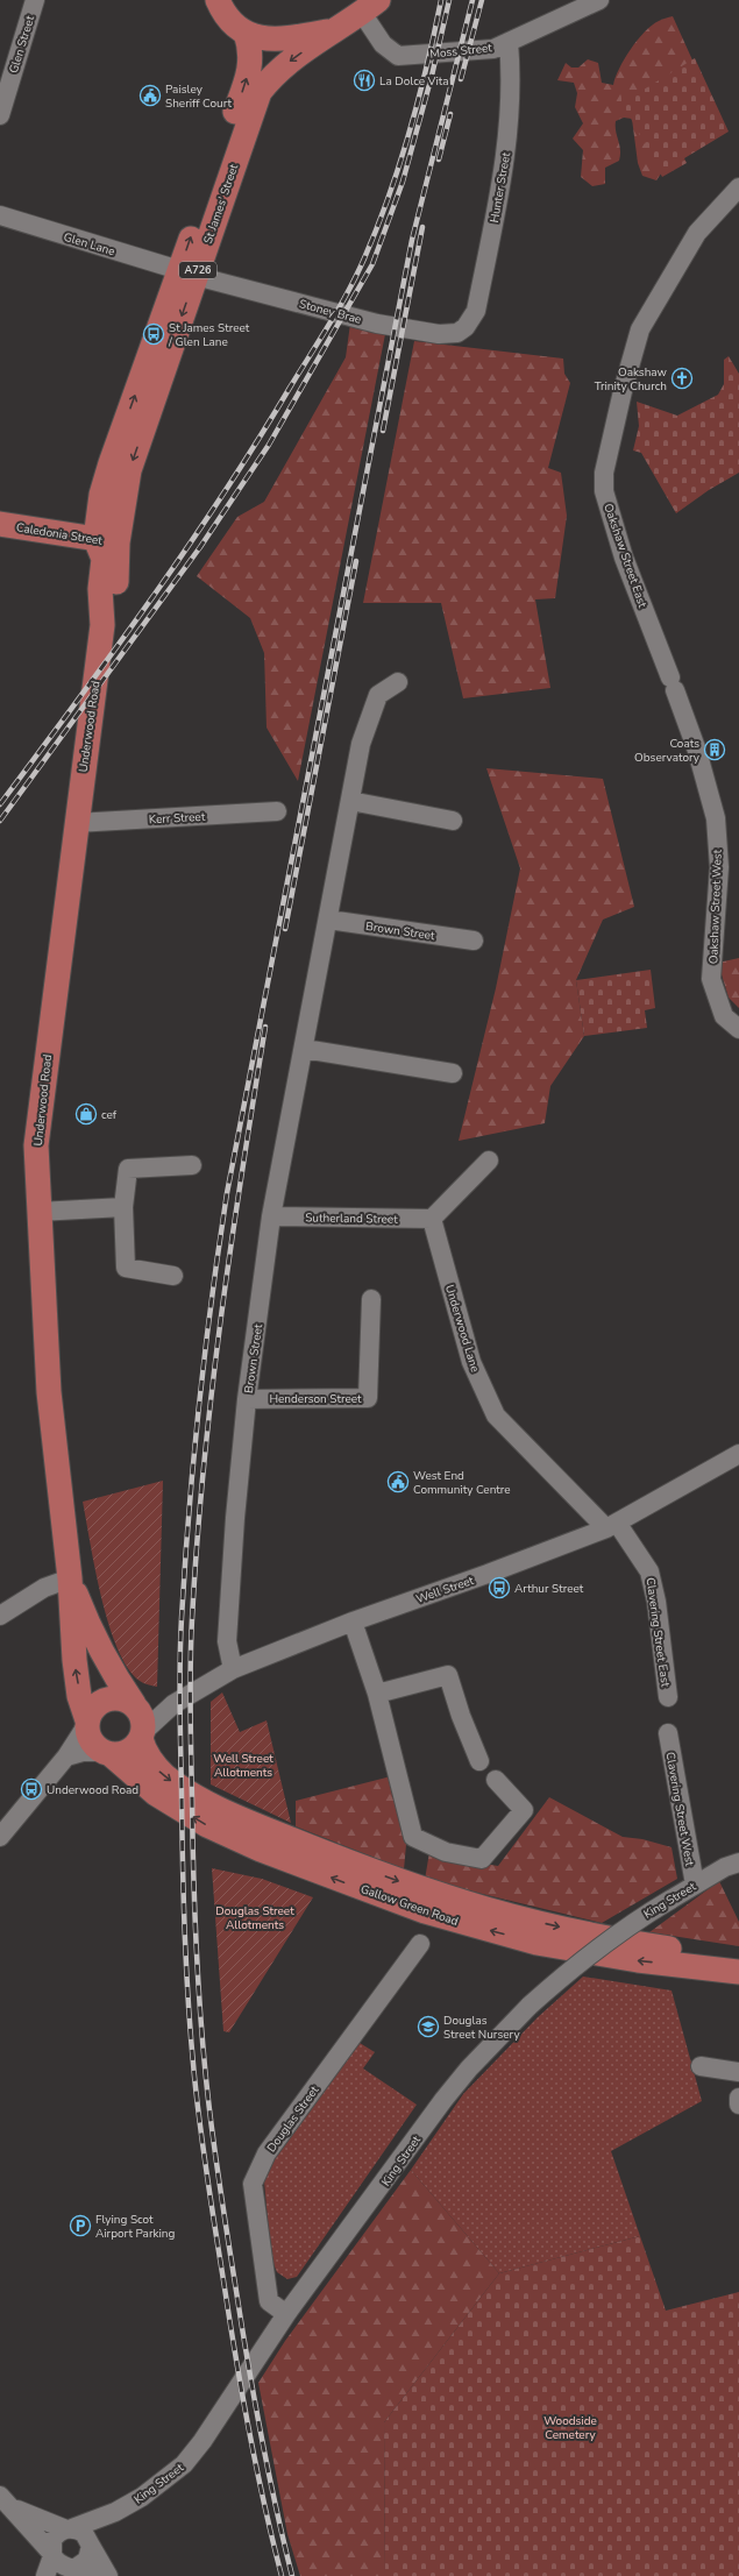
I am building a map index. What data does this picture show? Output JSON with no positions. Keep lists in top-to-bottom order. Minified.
{"streets":{"main road":["St James' Street","A726","Caledonia Street","Underwood Road","Gallow Green Road"],"street":["Glen Street","Moss Street","Hunter Street","Glen Lane","Stoney Brae","Oakshaw Street East","Kerr Street","Oakshaw Street West","Brown Street","Sutherland Street","Underwood Lane","Henderson Street","Well Street","Clavering Street East","Clavering Street West","King Street","Douglas Street"]},"crossings":[["Moss Street","Hunter Street"],["Moss Street","A726"],["Hunter Street","Stoney Brae"],["St James' Street","Glen Lane"],["St James' Street","A726"],["St James' Street","Stoney Brae"],["St James' Street","Caledonia Street"],["St James' Street","Underwood Road"],["Glen Lane","Stoney Brae"],["Caledonia Street","Underwood Road"],["Oakshaw Street East","Oakshaw Street West"],["Underwood Road","Kerr Street"],["Underwood Road","Well Street"],["Underwood Road","Gallow Green Road"],["Brown Street","Sutherland Street"],["Brown Street","Henderson Street"],["Brown Street","Well Street"],["Sutherland Street","Underwood Lane"],["Underwood Lane","Well Street"],["Underwood Lane","Clavering Street East"],["Well Street","Clavering Street East"],["Well Street","Gallow Green Road"],["Clavering Street West","King Street"],["King Street","Douglas Street"]],"parks":["Well Street Allotments","Douglas Street Allotments","Woodside Cemetery"],"places":{"restaurant":["La Dolce Vita"],"public building":["Paisley Sheriff Court","West End Community Centre"],"bus stop":["St James Street / Glen Lane","Arthur Street","Underwood Road"],"church":["Oakshaw Trinity Church"],"building":["Coats Observatory"],"shop":["cef"],"school or university":["Douglas Street Nursery"],"parking":["Flying Scot Airport Parking"]}}
